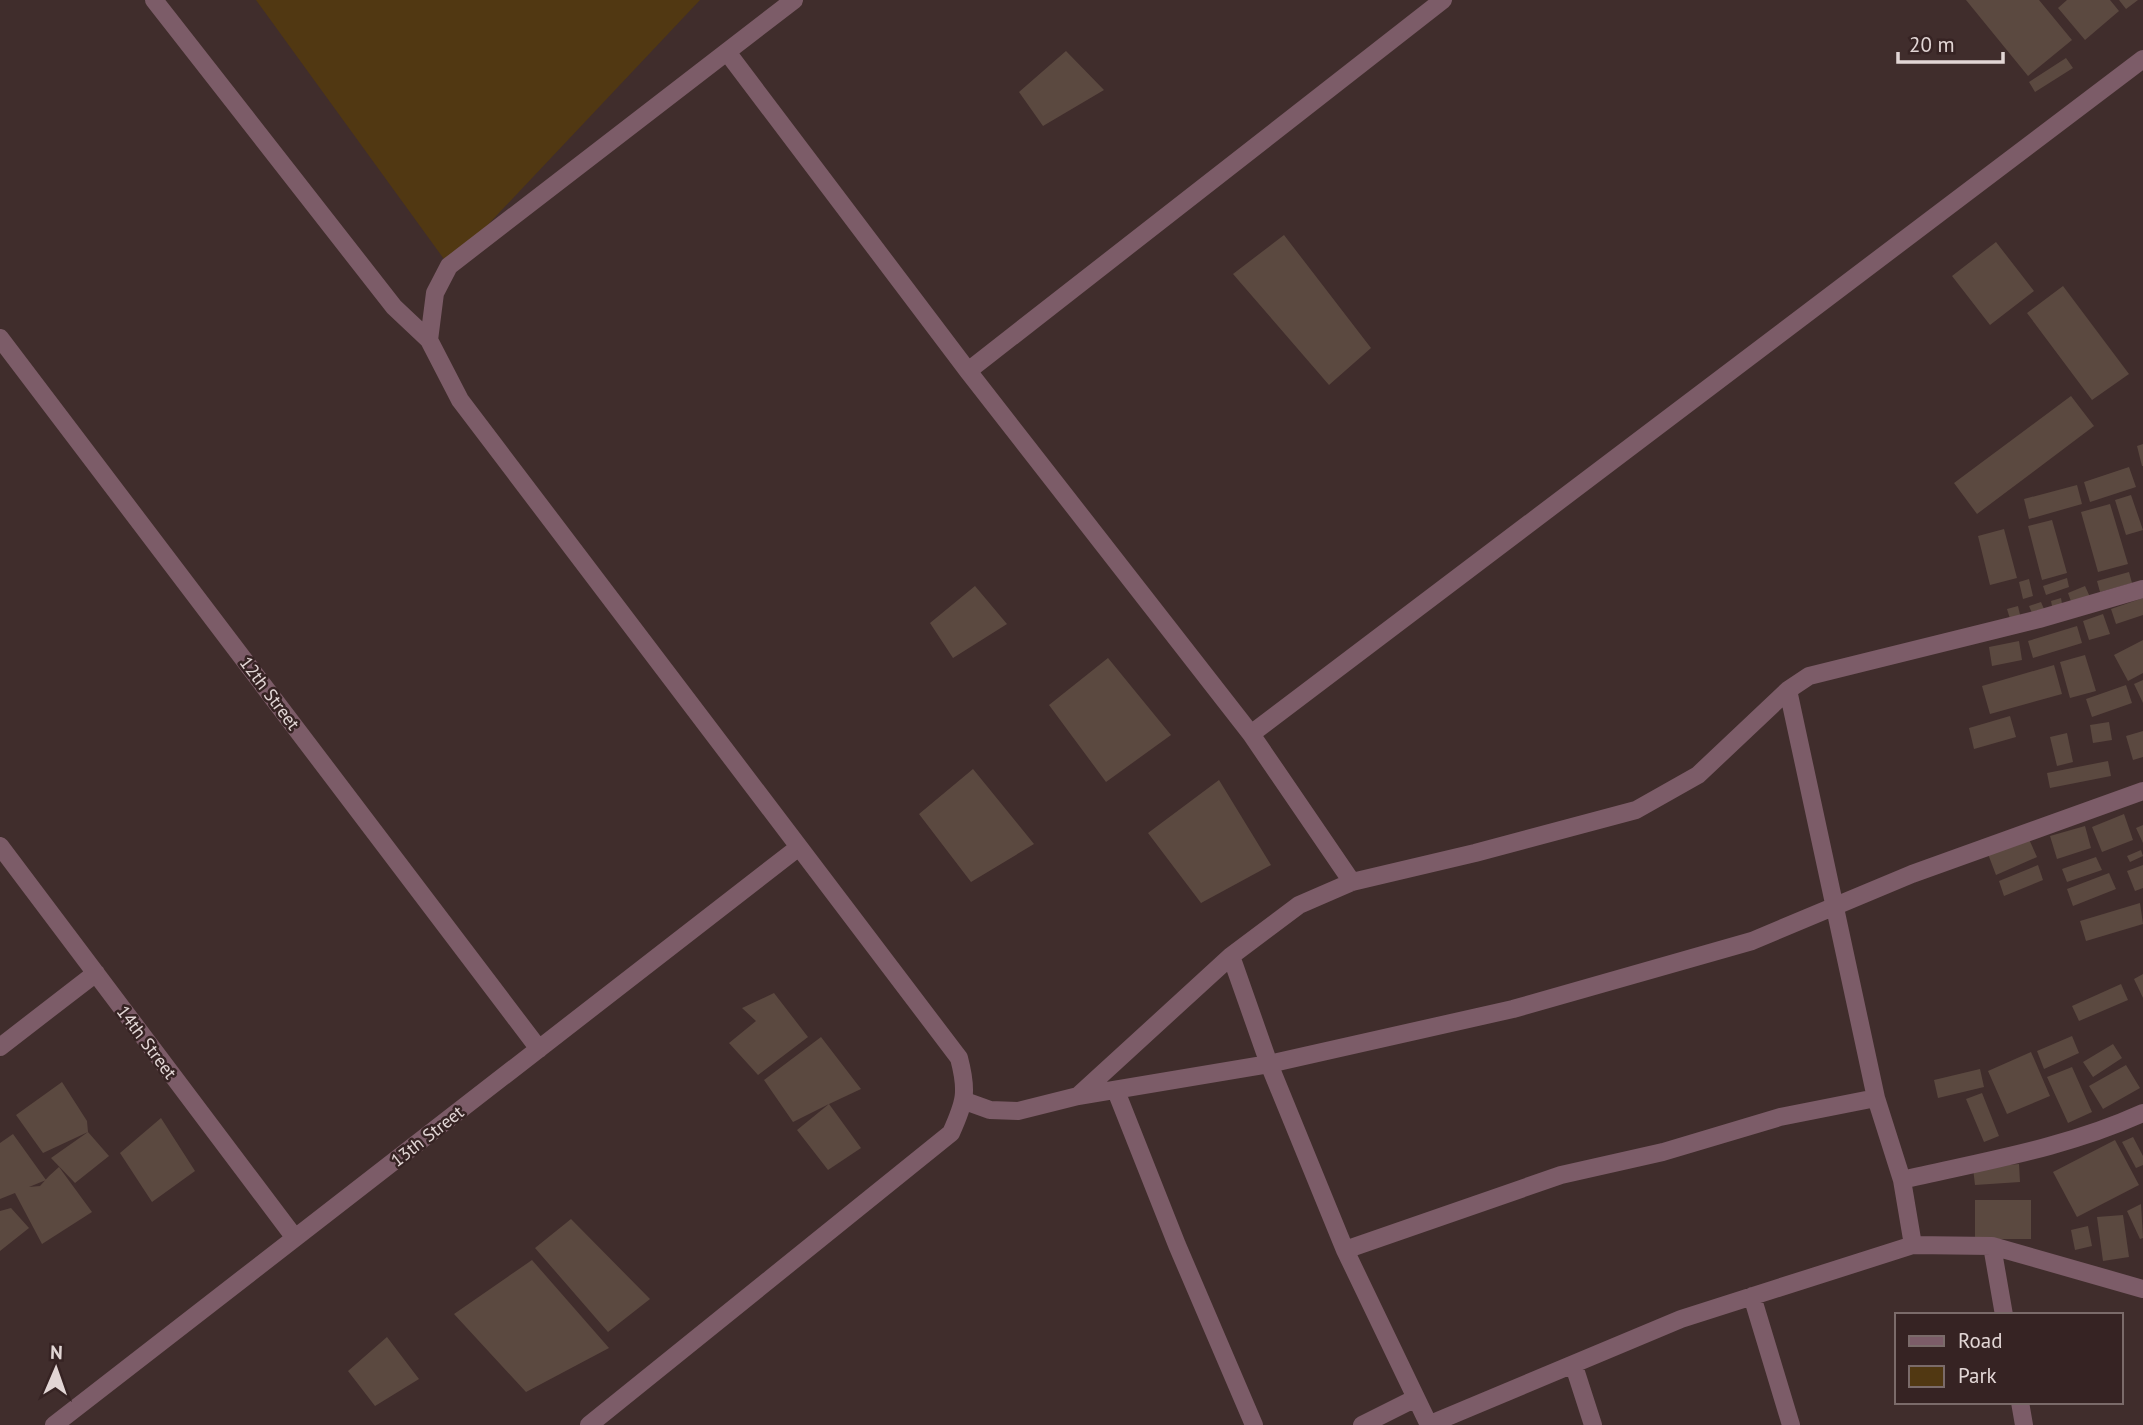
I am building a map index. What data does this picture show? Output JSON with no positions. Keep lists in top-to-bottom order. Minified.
{"streets":{"street":["12th Street","14th Street","13th Street"]},"crossings":[["12th Street","13th Street"],["14th Street","13th Street"]],"legend":["Road","Park"],"scale_bar":"20 m","north":"top"}
